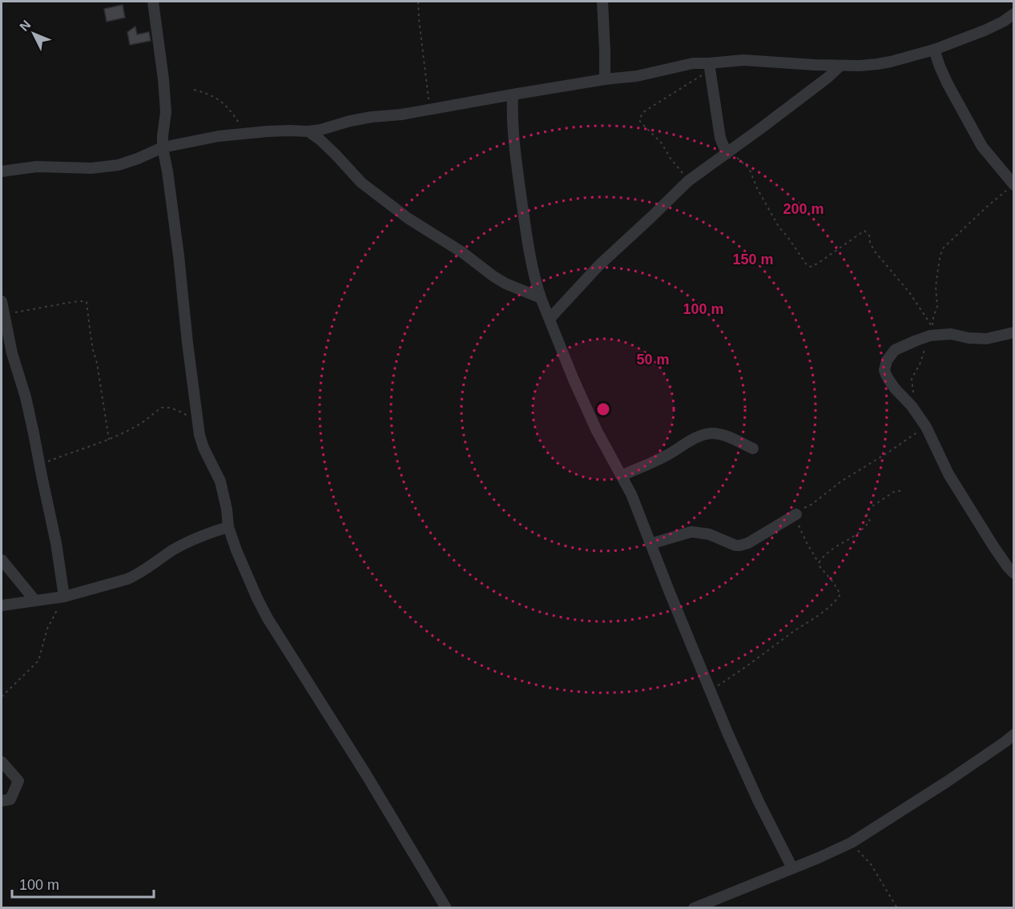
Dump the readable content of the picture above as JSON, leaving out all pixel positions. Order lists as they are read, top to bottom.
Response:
{
  "scale_bar": "100 m",
  "north": "top left",
  "rings": [
    "200 m",
    "150 m",
    "100 m",
    "50 m"
  ]
}
